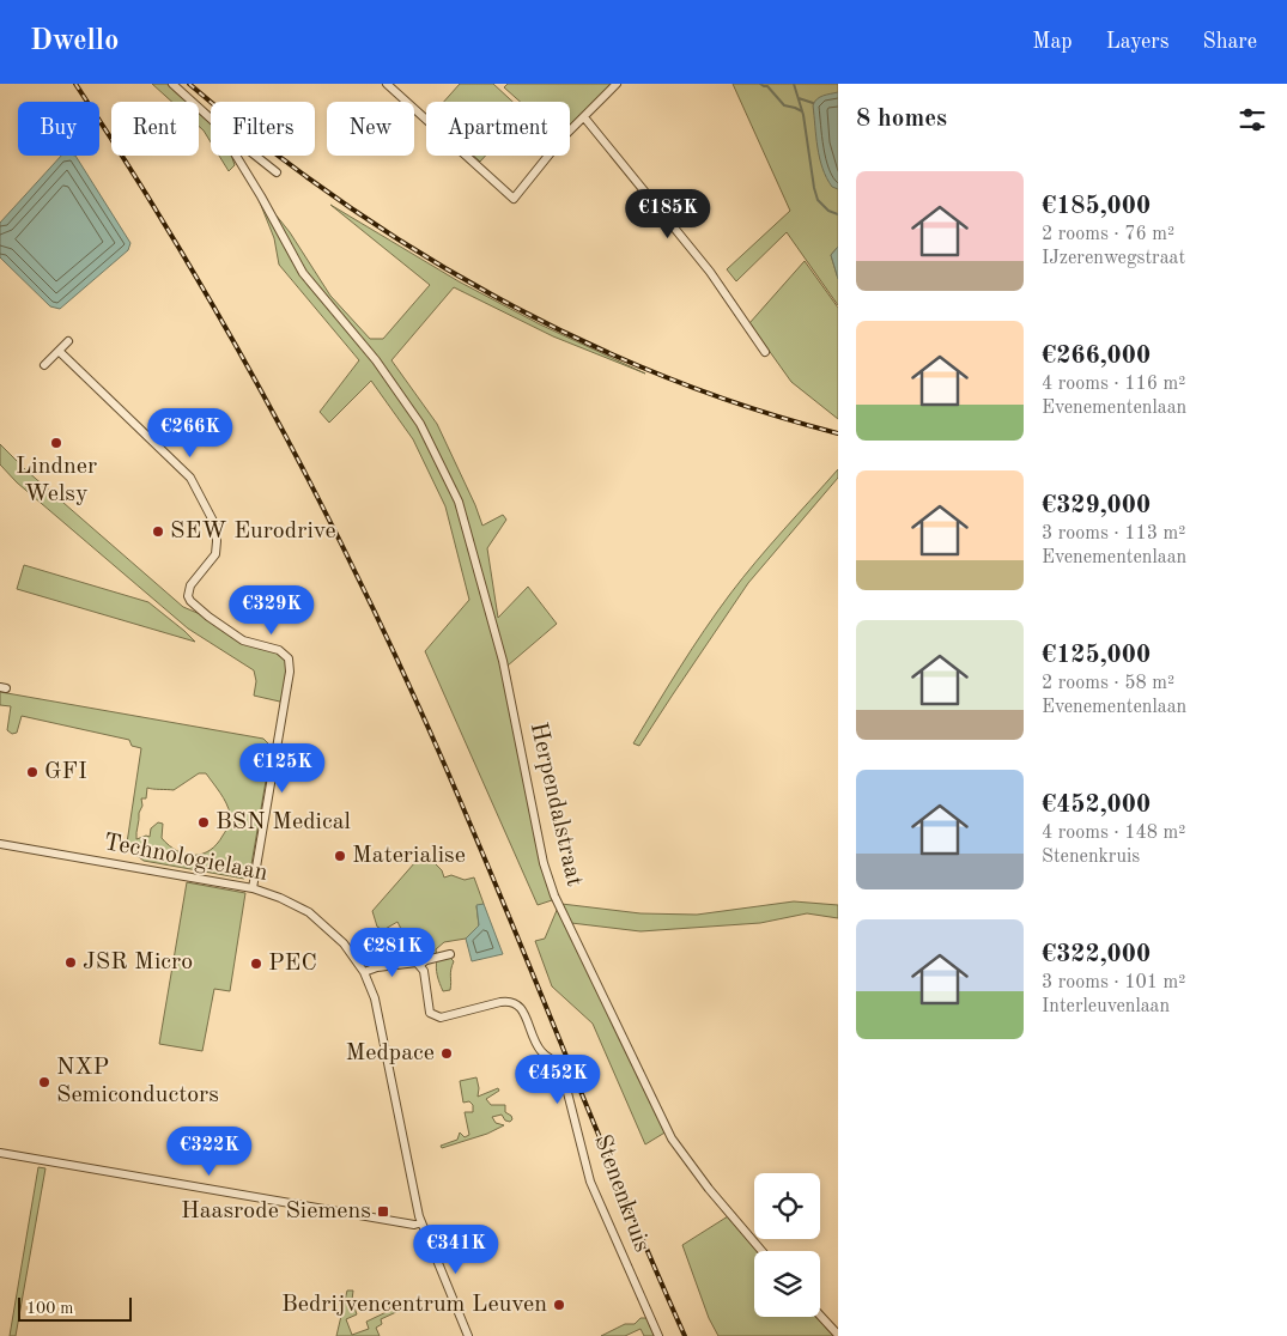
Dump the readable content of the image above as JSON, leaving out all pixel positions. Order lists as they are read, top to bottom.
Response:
{
  "streets": {
    "street": ["Herpendalstraat", "Technologielaan", "Stenenkruis"]
  },
  "places": {
    "other": [
      "Lindner Welsy",
      "SEW Eurodrive",
      "GFI",
      "BSN Medical",
      "Materialise",
      "JSR Micro",
      "PEC",
      "Medpace",
      "NXP Semiconductors",
      "Bedrijvencentrum Leuven"
    ],
    "transit": ["Haasrode Siemens"]
  },
  "scale_bar": "100 m",
  "page": {
    "header": "Dwello",
    "nav": ["Map", "Layers", "Share"],
    "heading": "8 homes",
    "chip": [
      "Buy",
      "Rent",
      "Filters",
      "New",
      "Apartment"
    ],
    "list": [
      {
        "name": "€185,000",
        "note": "2 rooms · 76 m² · IJzerenwegstraat"
      },
      {
        "name": "€266,000",
        "note": "4 rooms · 116 m² · Evenementenlaan"
      },
      {
        "name": "€329,000",
        "note": "3 rooms · 113 m² · Evenementenlaan"
      },
      {
        "name": "€125,000",
        "note": "2 rooms · 58 m² · Evenementenlaan"
      },
      {
        "name": "€452,000",
        "note": "4 rooms · 148 m² · Stenenkruis"
      },
      {
        "name": "€322,000",
        "note": "3 rooms · 101 m² · Interleuvenlaan"
      }
    ],
    "price": [
      "€185K",
      "€266K",
      "€329K",
      "€125K",
      "€281K",
      "€452K",
      "€322K",
      "€341K"
    ],
    "scale": "100 m"
  }
}
